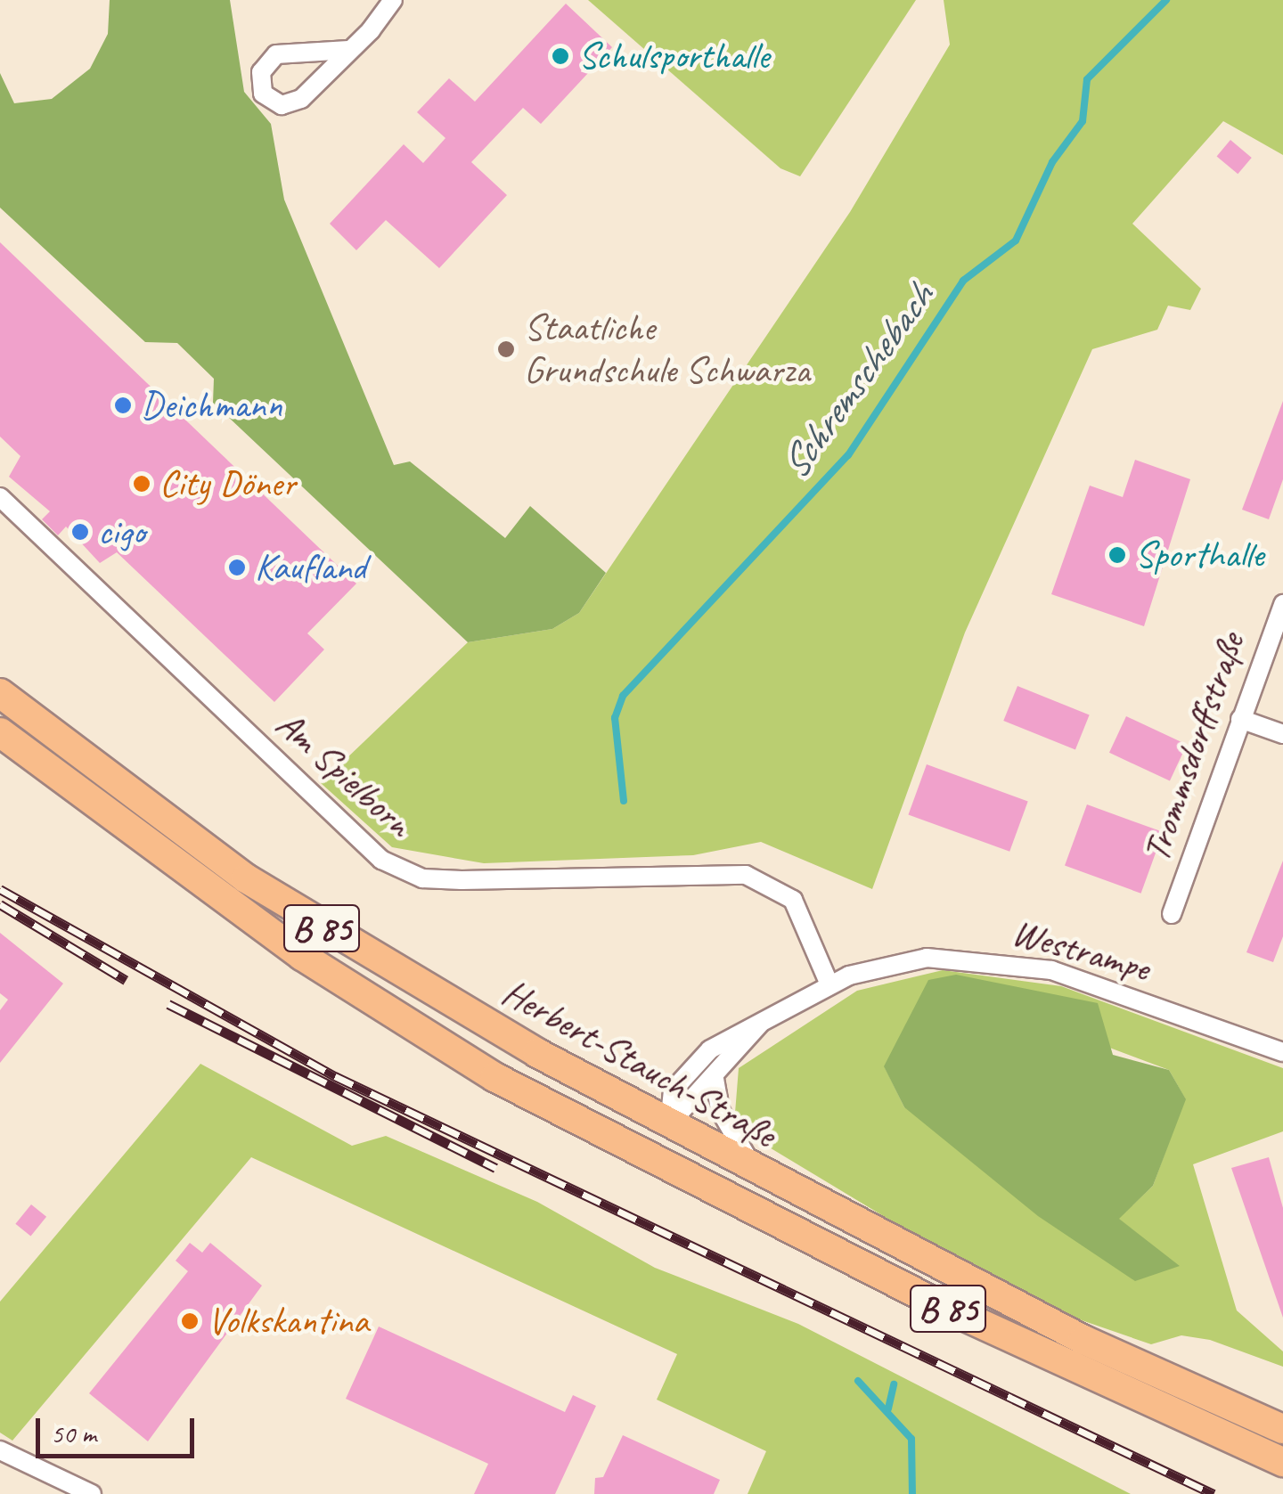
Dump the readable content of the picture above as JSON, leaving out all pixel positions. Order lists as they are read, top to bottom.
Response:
{
  "streets": {
    "main road": ["B 85", "Herbert-Stauch-Straße"],
    "street": ["Trommsdorffstraße", "Am Spielborn", "Westrampe"]
  },
  "crossings": [
    ["Am Spielborn", "Westrampe"],
    ["Westrampe", "Herbert-Stauch-Straße"]
  ],
  "water": ["Schremschebach"],
  "places": [
    "Schulsporthalle",
    "Staatliche Grundschule Schwarza",
    "Deichmann",
    "City Döner",
    "cigo",
    "Sporthalle",
    "Kaufland",
    "Volkskantina"
  ],
  "scale_bar": "50 m"
}
